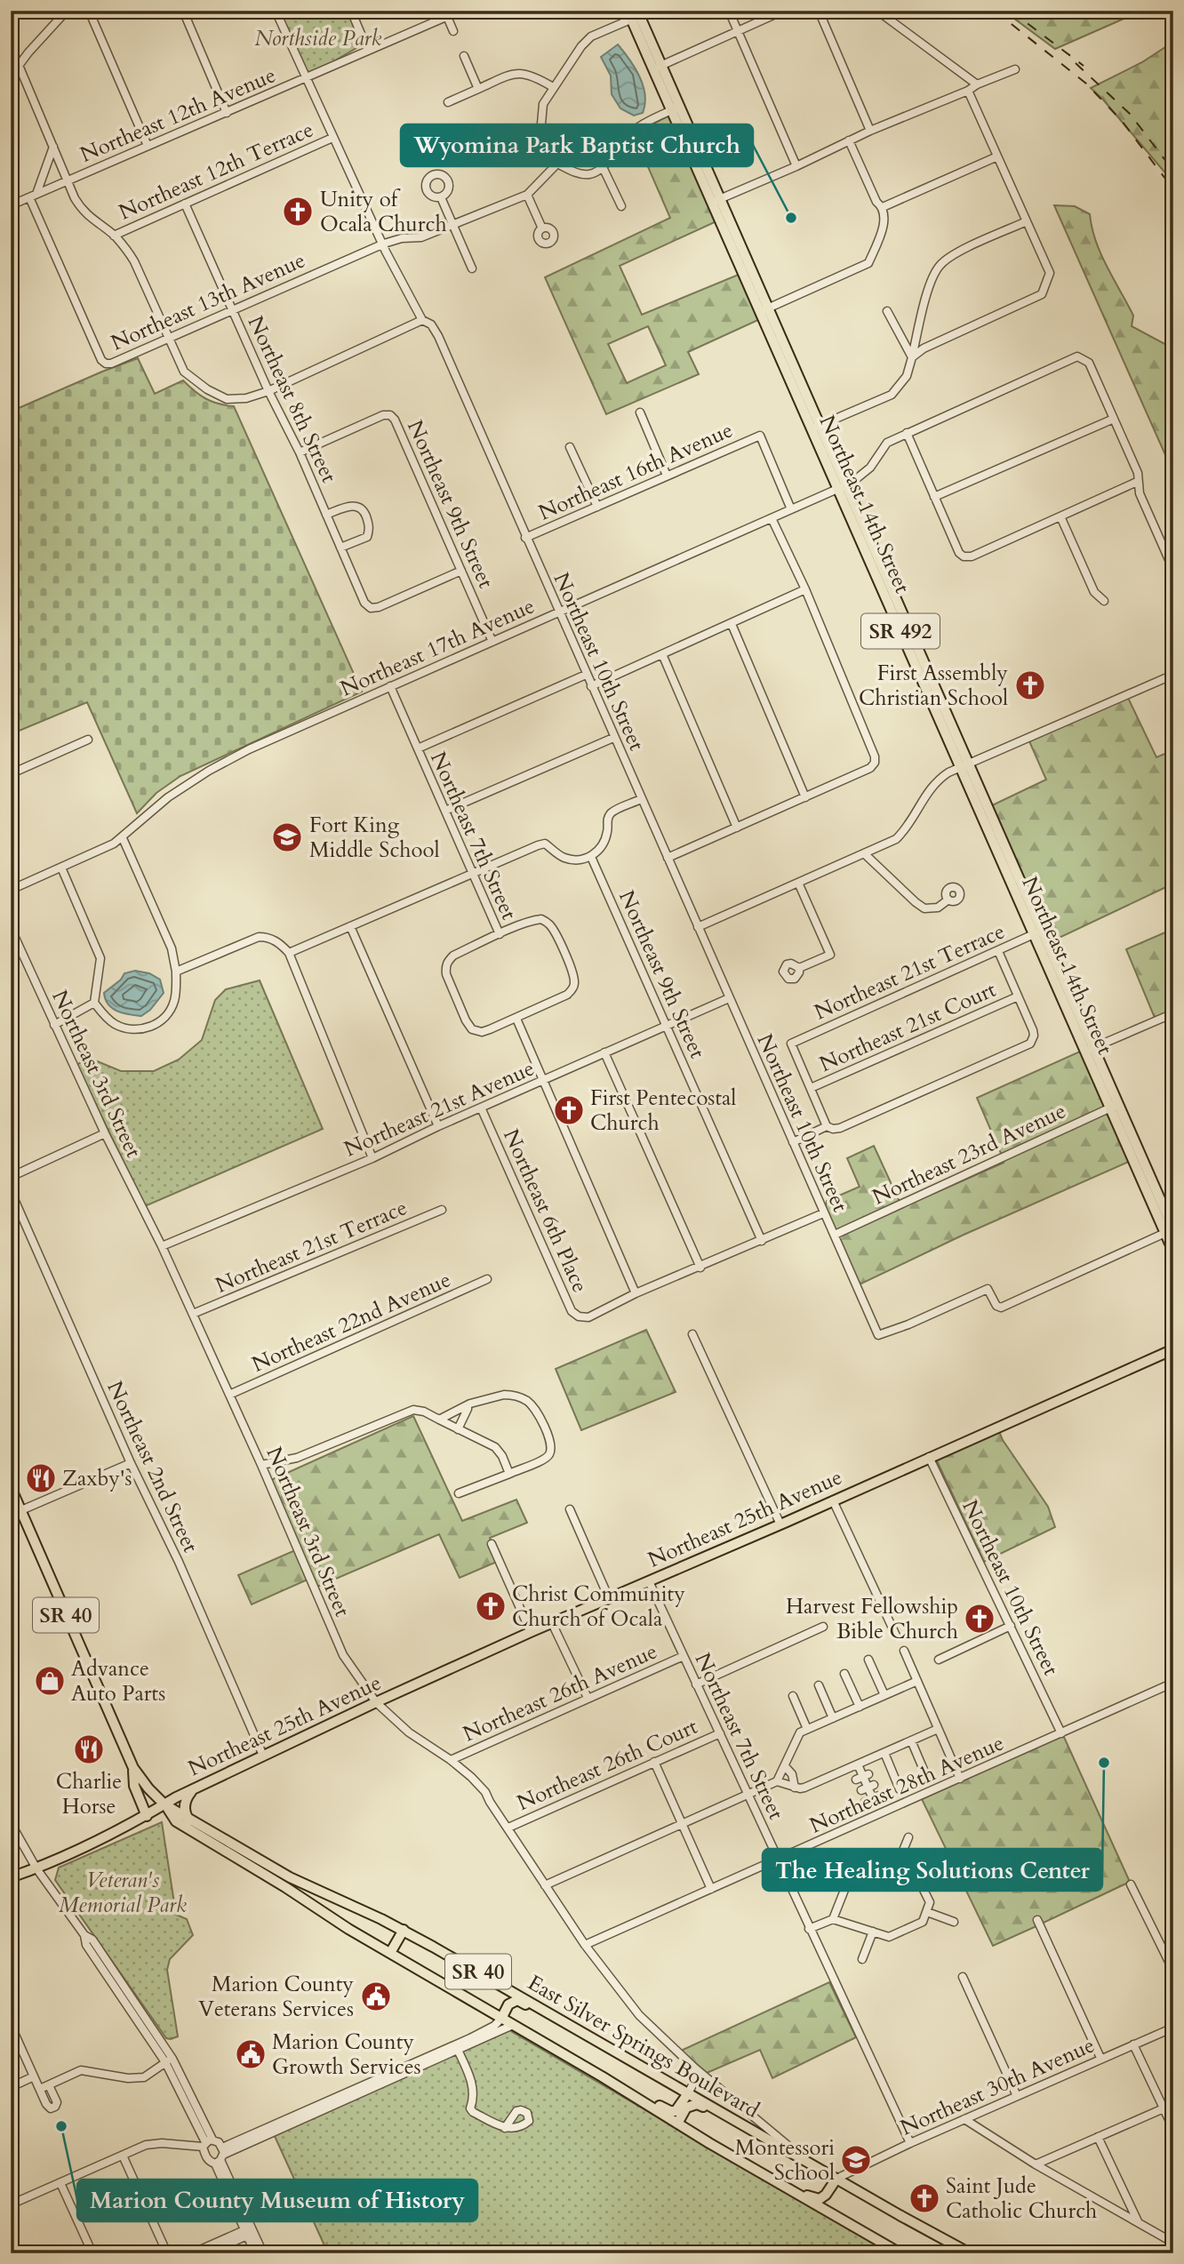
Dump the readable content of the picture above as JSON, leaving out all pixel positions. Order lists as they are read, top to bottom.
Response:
{
  "streets": {
    "main road": [
      "Northeast 14th Street",
      "SR 492",
      "Northeast 25th Avenue",
      "SR 40",
      "East Silver Springs Boulevard"
    ],
    "street": [
      "Northeast 12th Avenue",
      "Northeast 12th Terrace",
      "Northeast 13th Avenue",
      "Northeast 8th Street",
      "Northeast 16th Avenue",
      "Northeast 9th Street",
      "Northeast 17th Avenue",
      "Northeast 10th Street",
      "Northeast 7th Street",
      "Northeast 21st Terrace",
      "Northeast 21st Court",
      "Northeast 3rd Street",
      "Northeast 21st Avenue",
      "Northeast 23rd Avenue",
      "Northeast 6th Place",
      "Northeast 22nd Avenue",
      "Northeast 2nd Street",
      "Northeast 26th Avenue",
      "Northeast 26th Court",
      "Northeast 28th Avenue",
      "Northeast 30th Avenue"
    ]
  },
  "crossings": [
    ["Northeast 12th Avenue", "Northeast 13th Avenue"],
    ["Northeast 12th Avenue", "Northeast 10th Street"],
    ["Northeast 12th Terrace", "Northeast 8th Street"],
    ["Northeast 12th Terrace", "Northeast 10th Street"],
    ["Northeast 13th Avenue", "Northeast 8th Street"],
    ["Northeast 13th Avenue", "Northeast 10th Street"],
    ["Northeast 8th Street", "Northeast 9th Street"],
    ["Northeast 16th Avenue", "Northeast 17th Avenue"],
    ["Northeast 16th Avenue", "Northeast 10th Street"],
    ["Northeast 9th Street", "Northeast 17th Avenue"],
    ["Northeast 9th Street", "Northeast 21st Avenue"],
    ["Northeast 14th Street", "Northeast 17th Avenue"],
    ["Northeast 14th Street", "Northeast 10th Street"],
    ["Northeast 14th Street", "Northeast 21st Terrace"],
    ["Northeast 14th Street", "Northeast 23rd Avenue"],
    ["Northeast 17th Avenue", "Northeast 10th Street"],
    ["Northeast 17th Avenue", "Northeast 7th Street"],
    ["Northeast 10th Street", "Northeast 21st Avenue"],
    ["Northeast 10th Street", "Northeast 23rd Avenue"],
    ["Northeast 10th Street", "Northeast 25th Avenue"],
    ["Northeast 10th Street", "Northeast 28th Avenue"],
    ["Northeast 7th Street", "Northeast 25th Avenue"],
    ["Northeast 7th Street", "Northeast 26th Avenue"],
    ["Northeast 7th Street", "Northeast 26th Court"],
    ["Northeast 7th Street", "Northeast 28th Avenue"],
    ["Northeast 7th Street", "Northeast 30th Avenue"],
    ["Northeast 21st Terrace", "Northeast 21st Court"],
    ["Northeast 21st Terrace", "Northeast 3rd Street"],
    ["Northeast 3rd Street", "Northeast 21st Avenue"],
    ["Northeast 3rd Street", "Northeast 22nd Avenue"],
    ["Northeast 3rd Street", "Northeast 25th Avenue"],
    ["Northeast 3rd Street", "Northeast 26th Avenue"],
    ["Northeast 3rd Street", "Northeast 26th Court"],
    ["Northeast 3rd Street", "Northeast 28th Avenue"],
    ["Northeast 3rd Street", "East Silver Springs Boulevard"],
    ["Northeast 21st Avenue", "Northeast 6th Place"],
    ["Northeast 2nd Street", "Northeast 25th Avenue"],
    ["Northeast 25th Avenue", "East Silver Springs Boulevard"],
    ["East Silver Springs Boulevard", "Northeast 30th Avenue"]
  ],
  "parks": ["Northside Park", "Veteran's Memorial Park"],
  "places": {
    "church": [
      "Unity of Ocala Church",
      "First Assembly Christian School",
      "First Pentecostal Church",
      "Christ Community Church of Ocala",
      "Harvest Fellowship Bible Church",
      "Saint Jude Catholic Church"
    ],
    "other": ["Wyomina Park Baptist Church", "The Healing Solutions Center", "Marion County Museum of History"],
    "school or university": ["Fort King Middle School", "Montessori School"],
    "restaurant": ["Zaxby's", "Charlie Horse"],
    "shop": ["Advance Auto Parts"],
    "public building": ["Marion County Veterans Services", "Marion County Growth Services"]
  }
}
